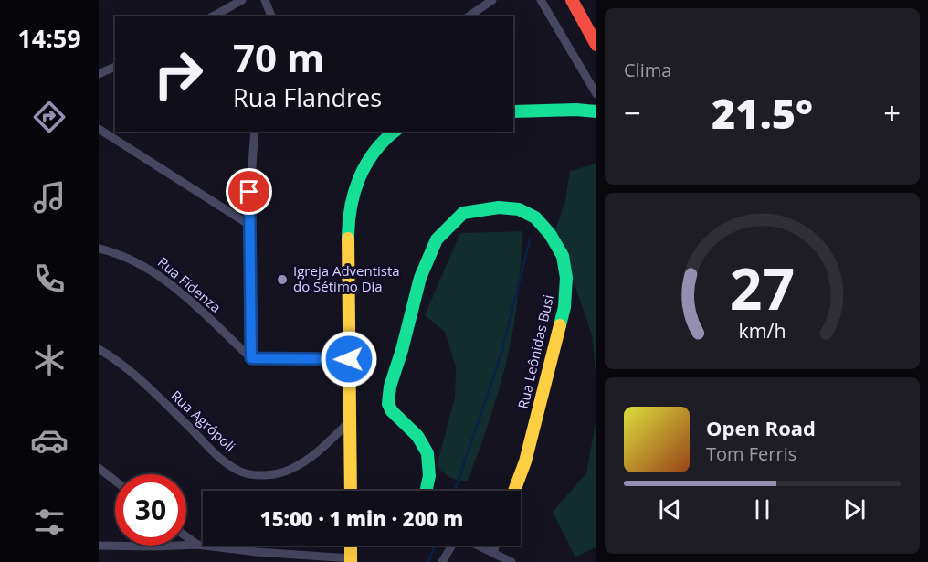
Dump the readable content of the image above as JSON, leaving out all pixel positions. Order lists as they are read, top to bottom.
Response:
{
  "streets": {
    "street": ["Rua Fidenza", "Rua Leônidas Busi", "Rua Agrópoli"]
  },
  "places": ["Igreja Adventista do Sétimo Dia"],
  "page": {
    "tabs": "14:59",
    "tile": "Clima",
    "turn": ["70 m", "Rua Flandres"],
    "heat": ["−", "21.5°", "+"],
    "song": ["Open Road", "Tom Ferris"],
    "limit": "30",
    "trip": "15:00 · 1 min · 200 m",
    "gauge": ["27", "km/h"]
  }
}
